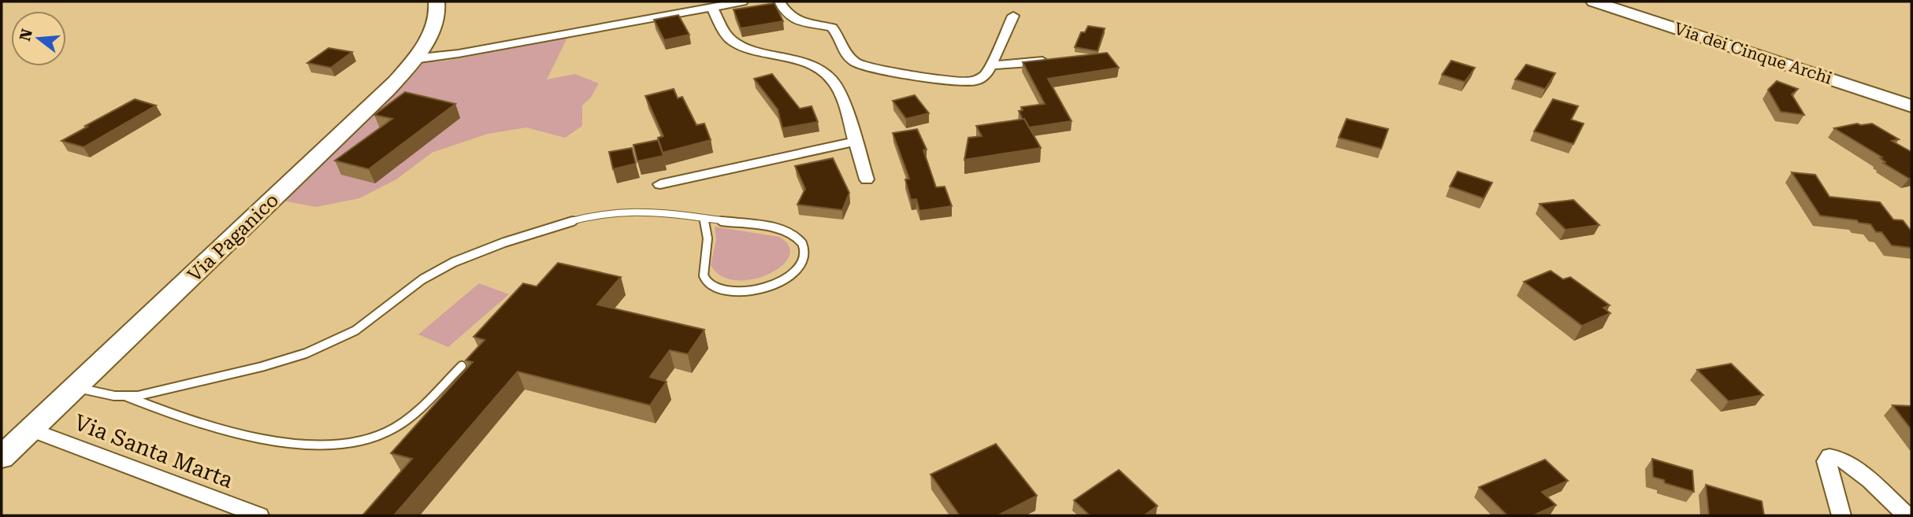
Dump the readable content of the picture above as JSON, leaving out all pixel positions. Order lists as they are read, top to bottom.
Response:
{
  "streets": {
    "street": ["Via dei Cinque Archi", "Via Paganico", "Via Santa Marta"]
  },
  "crossings": [
    ["Via Paganico", "Via Santa Marta"]
  ],
  "north": "left"
}
